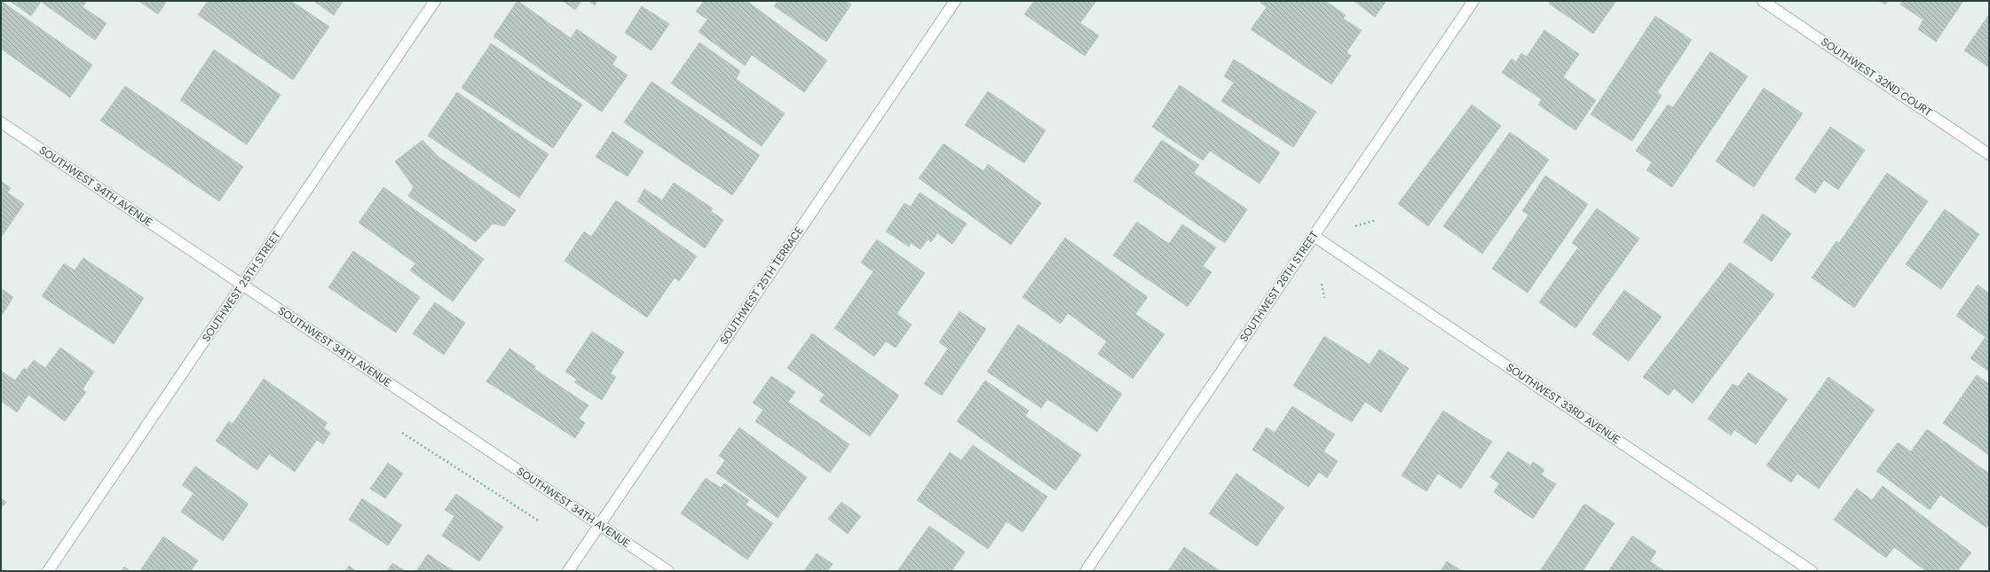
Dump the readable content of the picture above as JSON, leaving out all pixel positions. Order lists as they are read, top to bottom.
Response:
{
  "streets": {
    "street": [
      "SOUTHWEST 32ND COURT",
      "SOUTHWEST 34TH AVENUE",
      "SOUTHWEST 25TH TERRACE",
      "SOUTHWEST 25TH STREET",
      "SOUTHWEST 26TH STREET",
      "SOUTHWEST 33RD AVENUE"
    ]
  },
  "crossings": [
    ["SOUTHWEST 34TH AVENUE", "SOUTHWEST 25TH TERRACE"],
    ["SOUTHWEST 34TH AVENUE", "SOUTHWEST 25TH STREET"],
    ["SOUTHWEST 26TH STREET", "SOUTHWEST 33RD AVENUE"]
  ]
}
